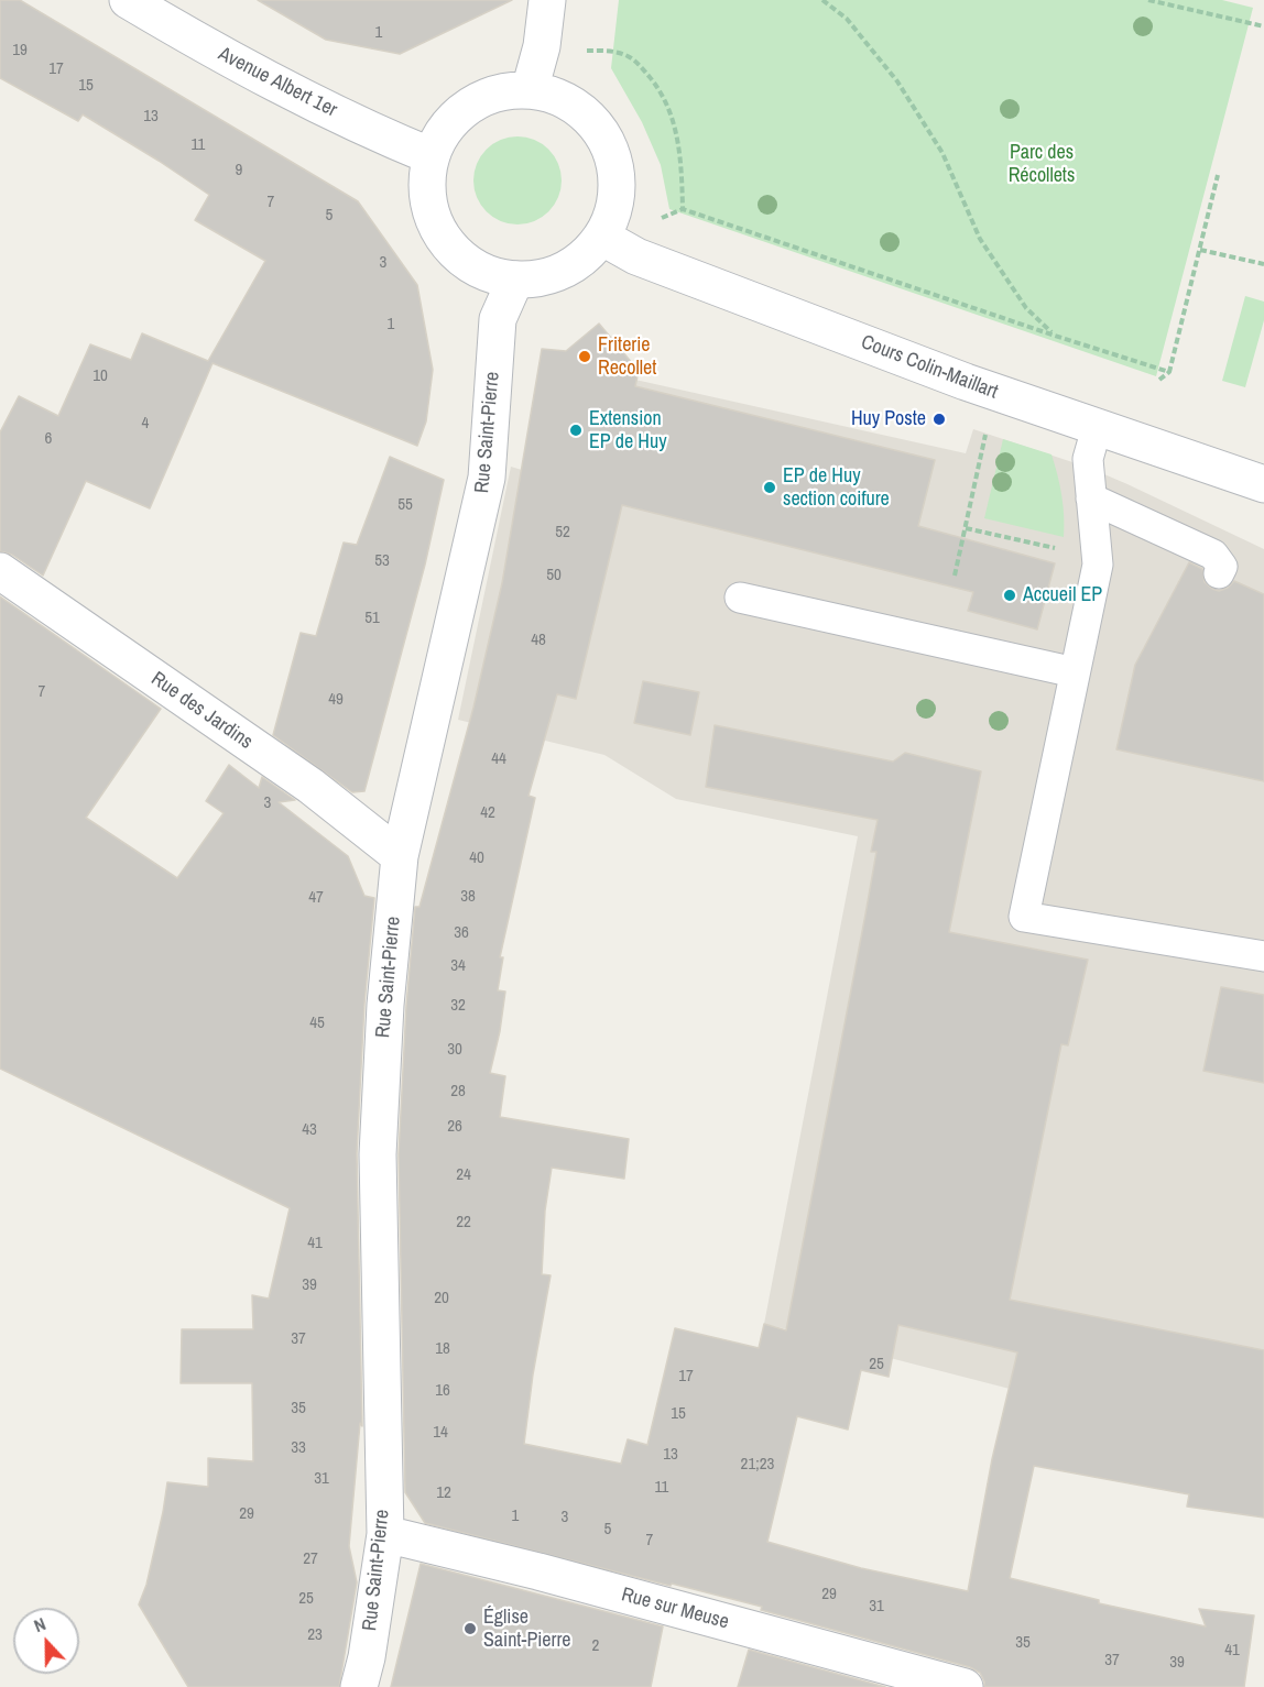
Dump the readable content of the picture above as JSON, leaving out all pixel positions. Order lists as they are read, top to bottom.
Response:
{
  "streets": {
    "street": [
      "Avenue Albert 1er",
      "Cours Colin-Maillart",
      "Rue Saint-Pierre",
      "Rue des Jardins",
      "Rue sur Meuse"
    ]
  },
  "crossings": [
    ["Avenue Albert 1er", "Cours Colin-Maillart"],
    ["Avenue Albert 1er", "Rue Saint-Pierre"],
    ["Cours Colin-Maillart", "Rue Saint-Pierre"],
    ["Rue Saint-Pierre", "Rue des Jardins"],
    ["Rue Saint-Pierre", "Rue sur Meuse"]
  ],
  "parks": ["Parc des Récollets"],
  "places": [
    "Friterie Recollet",
    "Huy Poste",
    "Extension EP de Huy",
    "EP de Huy section coifure",
    "Accueil EP",
    "Église Saint-Pierre"
  ],
  "house_numbers": [
    "1",
    "19",
    "17",
    "15",
    "13",
    "11",
    "9",
    "7",
    "5",
    "3",
    "1",
    "10",
    "4",
    "6",
    "55",
    "52",
    "53",
    "50",
    "51",
    "48",
    "7",
    "49",
    "44",
    "3",
    "42",
    "40",
    "38",
    "47",
    "36",
    "34",
    "32",
    "45",
    "30",
    "28",
    "26",
    "43",
    "24",
    "22",
    "41",
    "39",
    "20",
    "37",
    "18",
    "25",
    "17",
    "16",
    "35",
    "15",
    "14",
    "33",
    "13",
    "21;23",
    "31",
    "11",
    "12",
    "29",
    "1",
    "3",
    "5",
    "7",
    "27",
    "29",
    "25",
    "31",
    "23",
    "35",
    "2",
    "41",
    "37",
    "39"
  ],
  "north": "top"
}
